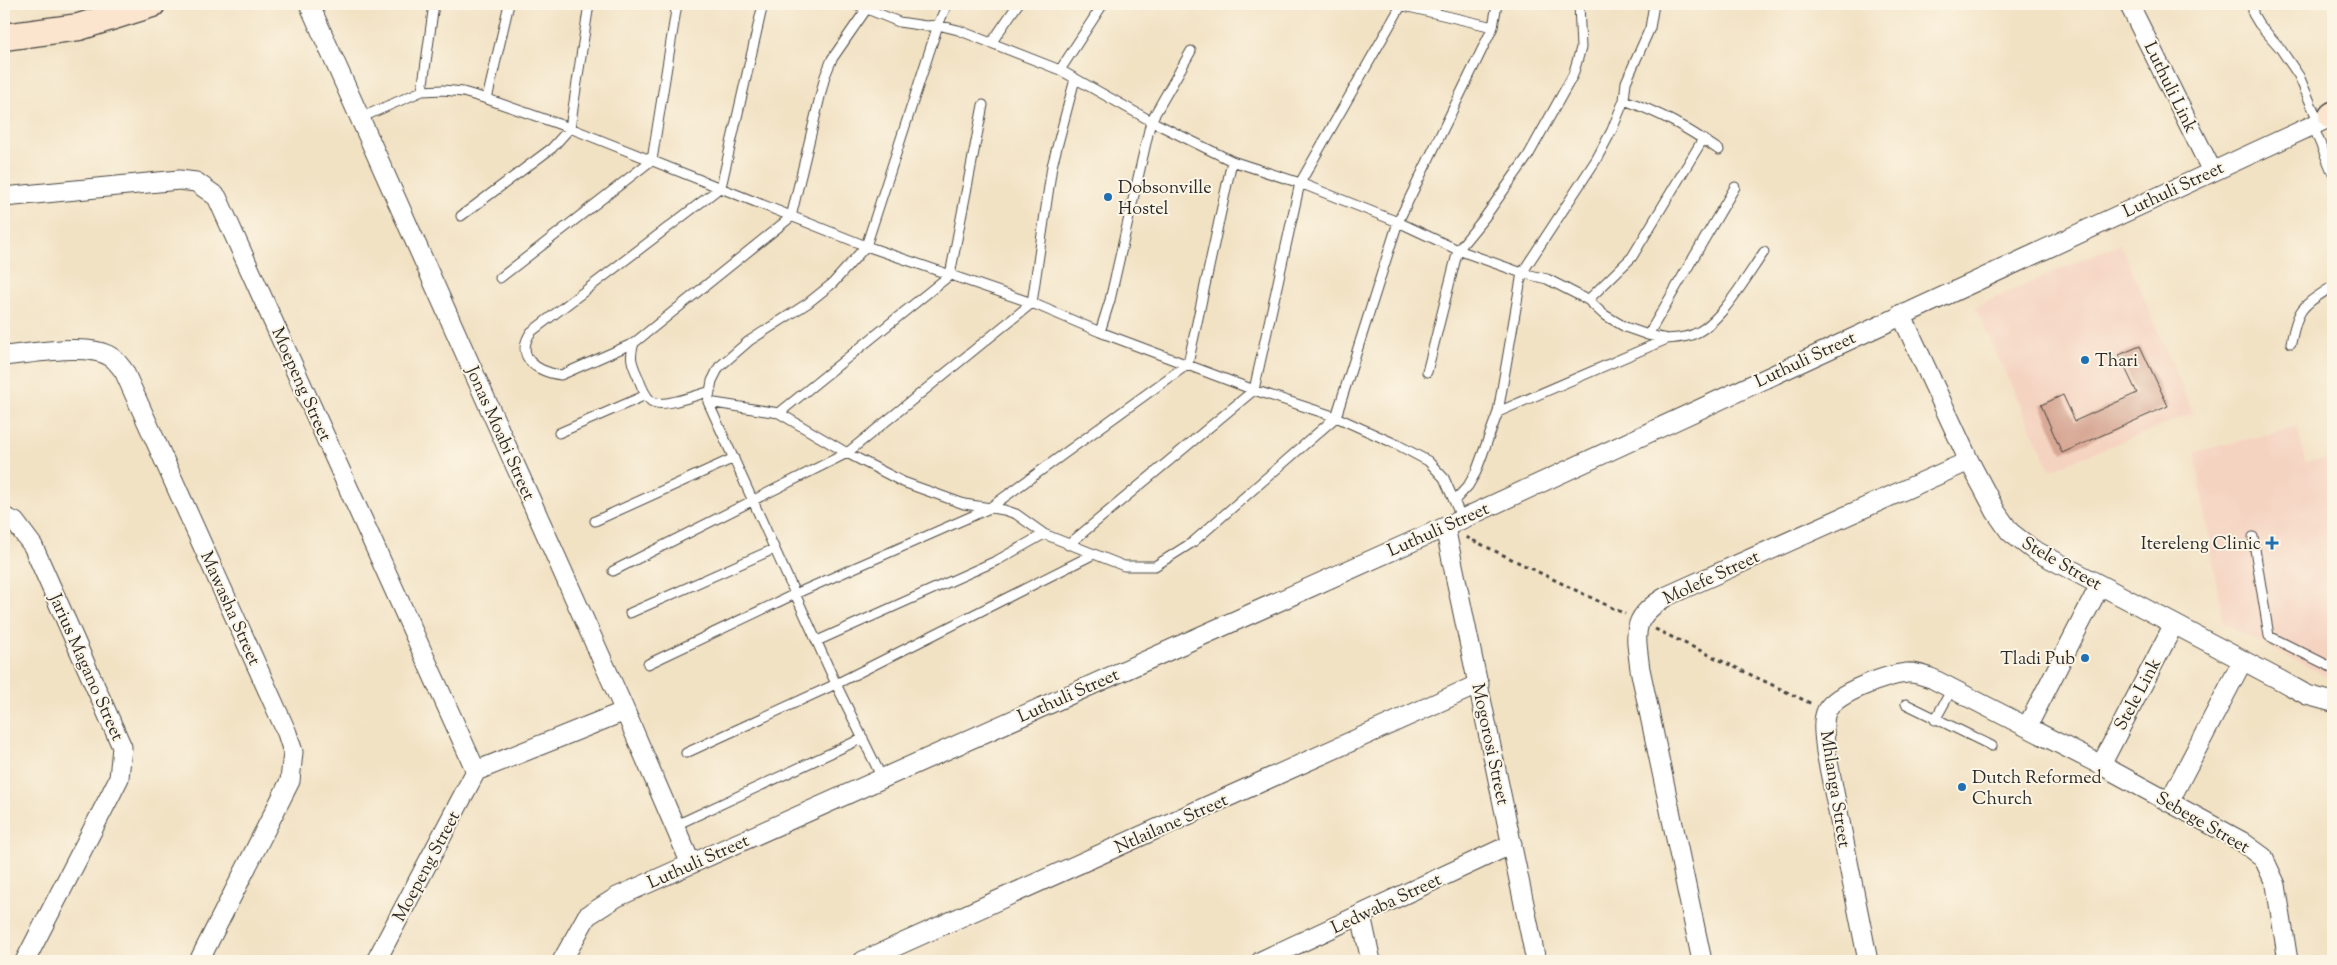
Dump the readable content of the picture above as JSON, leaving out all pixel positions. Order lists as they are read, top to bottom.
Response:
{
  "streets": {
    "street": [
      "Luthuli Link",
      "Luthuli Street",
      "Moepeng Street",
      "Jonas Moabi Street",
      "Stele Street",
      "Molefe Street",
      "Mawasha Street",
      "Jarius Magano Street",
      "Stele Link",
      "Mogorosi Street",
      "Mhlanga Street",
      "Sebege Street",
      "Ntlailane Street",
      "Ledwaba Street"
    ]
  },
  "crossings": [
    ["Luthuli Link", "Luthuli Street"],
    ["Luthuli Street", "Jonas Moabi Street"],
    ["Luthuli Street", "Stele Street"],
    ["Luthuli Street", "Mogorosi Street"],
    ["Stele Street", "Molefe Street"],
    ["Stele Street", "Stele Link"],
    ["Stele Link", "Mhlanga Street"],
    ["Stele Link", "Sebege Street"],
    ["Mogorosi Street", "Ntlailane Street"],
    ["Mogorosi Street", "Ledwaba Street"],
    ["Mhlanga Street", "Sebege Street"]
  ],
  "places": {
    "other": [
      "Dobsonville Hostel",
      "Thari",
      "Tladi Pub",
      "Dutch Reformed Church"
    ],
    "health": ["Itereleng Clinic"]
  }
}
